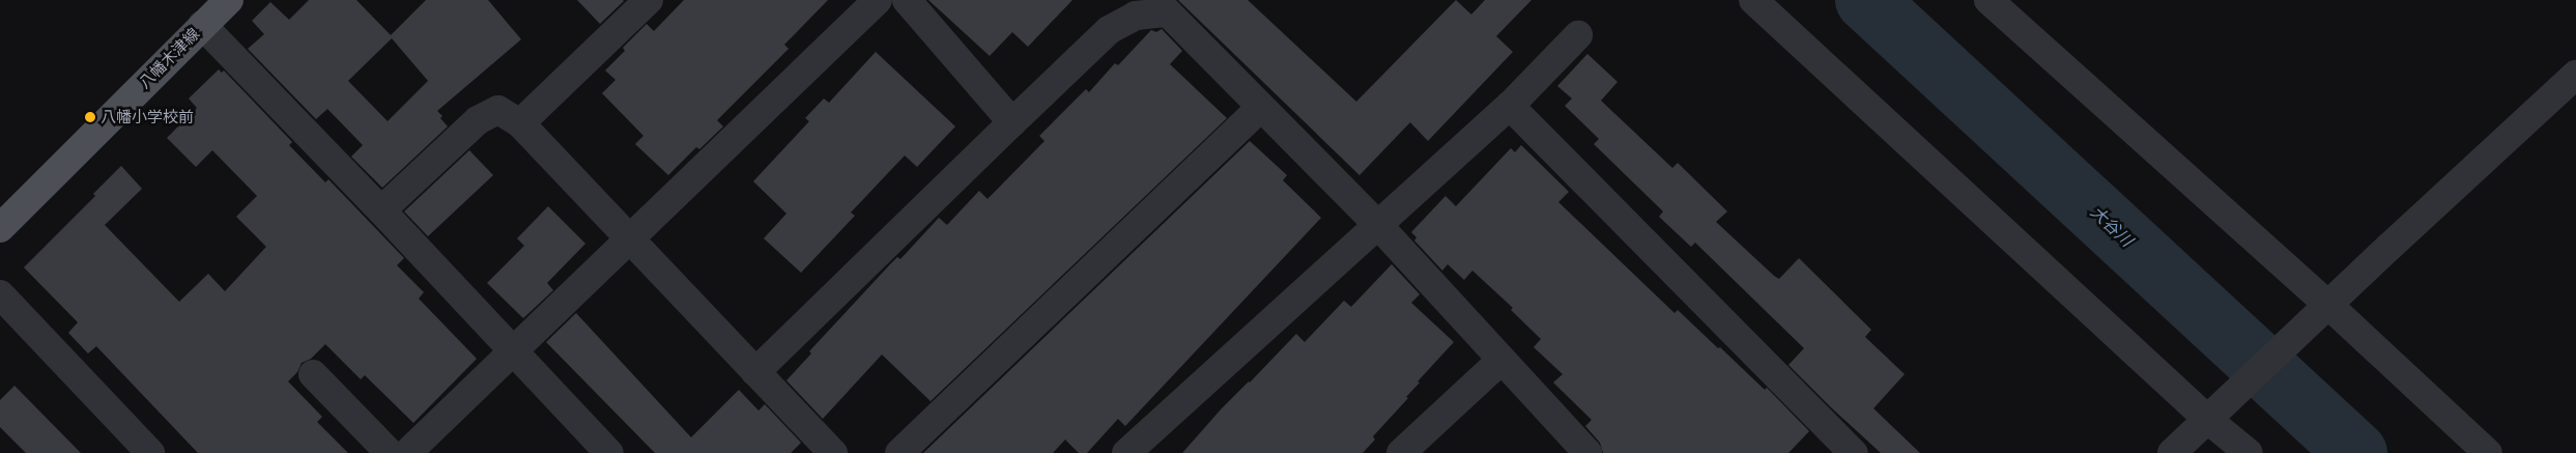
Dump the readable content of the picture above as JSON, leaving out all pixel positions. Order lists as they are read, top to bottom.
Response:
{
  "streets": {
    "main road": ["八幡木津線"]
  },
  "water": ["大谷川"],
  "places": ["八幡小学校前"]
}
